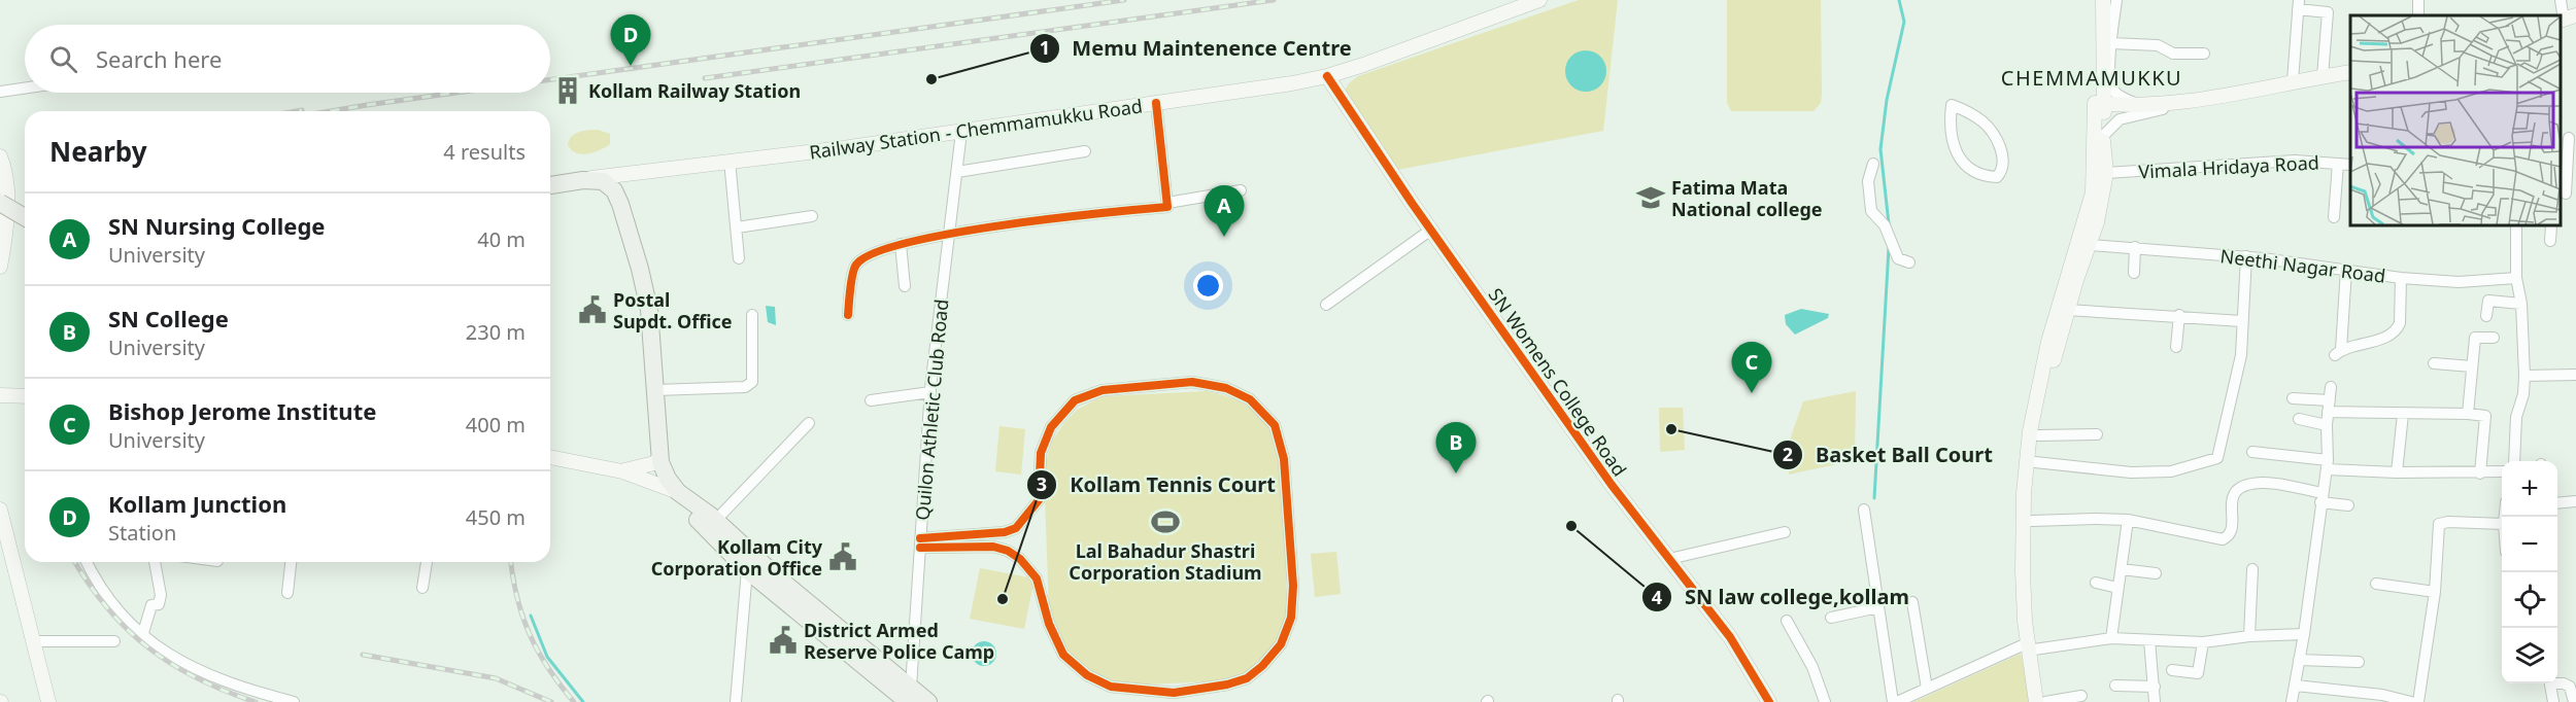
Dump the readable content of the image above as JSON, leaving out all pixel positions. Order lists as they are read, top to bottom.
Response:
{
  "streets": {
    "main road": ["Railway Station - Chemmamukku Road", "SN Womens College Road"],
    "street": ["Vimala Hridaya Road", "Neethi Nagar Road", "Quilon Athletic Club Road"]
  },
  "crossings": [
    ["Railway Station - Chemmamukku Road", "SN Womens College Road"],
    ["Railway Station - Chemmamukku Road", "Quilon Athletic Club Road"]
  ],
  "districts": ["CHEMMAMUKKU"],
  "places": {
    "other": [
      "Memu Maintenence Centre",
      "Basket Ball Court",
      "SN law college,kollam",
      "Kollam Tennis Court"
    ],
    "building": ["Kollam Railway Station"],
    "school or university": ["Fatima Mata National college"],
    "public building": ["Postal Supdt. Office", "Kollam City Corporation Office", "District Armed Reserve Police Camp"],
    "sports": ["Lal Bahadur Shastri Corporation Stadium"]
  },
  "page": {
    "pins": [
      "D",
      "A",
      "C",
      "B"
    ],
    "search": "Search here",
    "heading": ["Nearby", "4 results"],
    "list": [
      {
        "mark": "A",
        "name": "SN Nursing College",
        "note": "University",
        "value": "40 m"
      },
      {
        "mark": "B",
        "name": "SN College",
        "note": "University",
        "value": "230 m"
      },
      {
        "mark": "C",
        "name": "Bishop Jerome Institute",
        "note": "University",
        "value": "400 m"
      },
      {
        "mark": "D",
        "name": "Kollam Junction",
        "note": "Station",
        "value": "450 m"
      }
    ],
    "map_buttons": ["+", "−"]
  }
}
